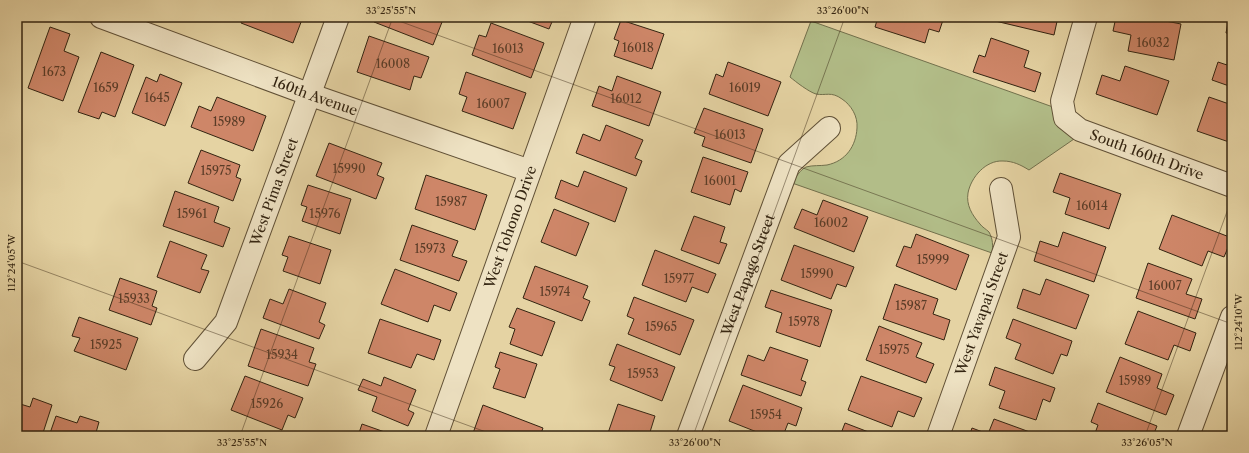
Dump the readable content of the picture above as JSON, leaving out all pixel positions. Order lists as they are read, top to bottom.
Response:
{
  "streets": {
    "street": [
      "160th Avenue",
      "South 160th Drive",
      "West Pima Street",
      "West Tohono Drive",
      "West Papago Street",
      "West Yavapai Street"
    ]
  },
  "crossings": [
    ["160th Avenue", "West Pima Street"],
    ["160th Avenue", "West Tohono Drive"]
  ],
  "house_numbers": [
    "16032",
    "16018",
    "16013",
    "16008",
    "1673",
    "1659",
    "16019",
    "1645",
    "16012",
    "16007",
    "15989",
    "16013",
    "15990",
    "15975",
    "16001",
    "15987",
    "16014",
    "15961",
    "15976",
    "16002",
    "15973",
    "15999",
    "15990",
    "15977",
    "16007",
    "15974",
    "15933",
    "15987",
    "15978",
    "15965",
    "15925",
    "15975",
    "15934",
    "15953",
    "15989",
    "15926",
    "15954"
  ],
  "coordinates": [
    "33°25'55\"N",
    "33°26'00\"N",
    "112°24'05\"W",
    "112°24'10\"W",
    "33°26'05\"N"
  ]
}
